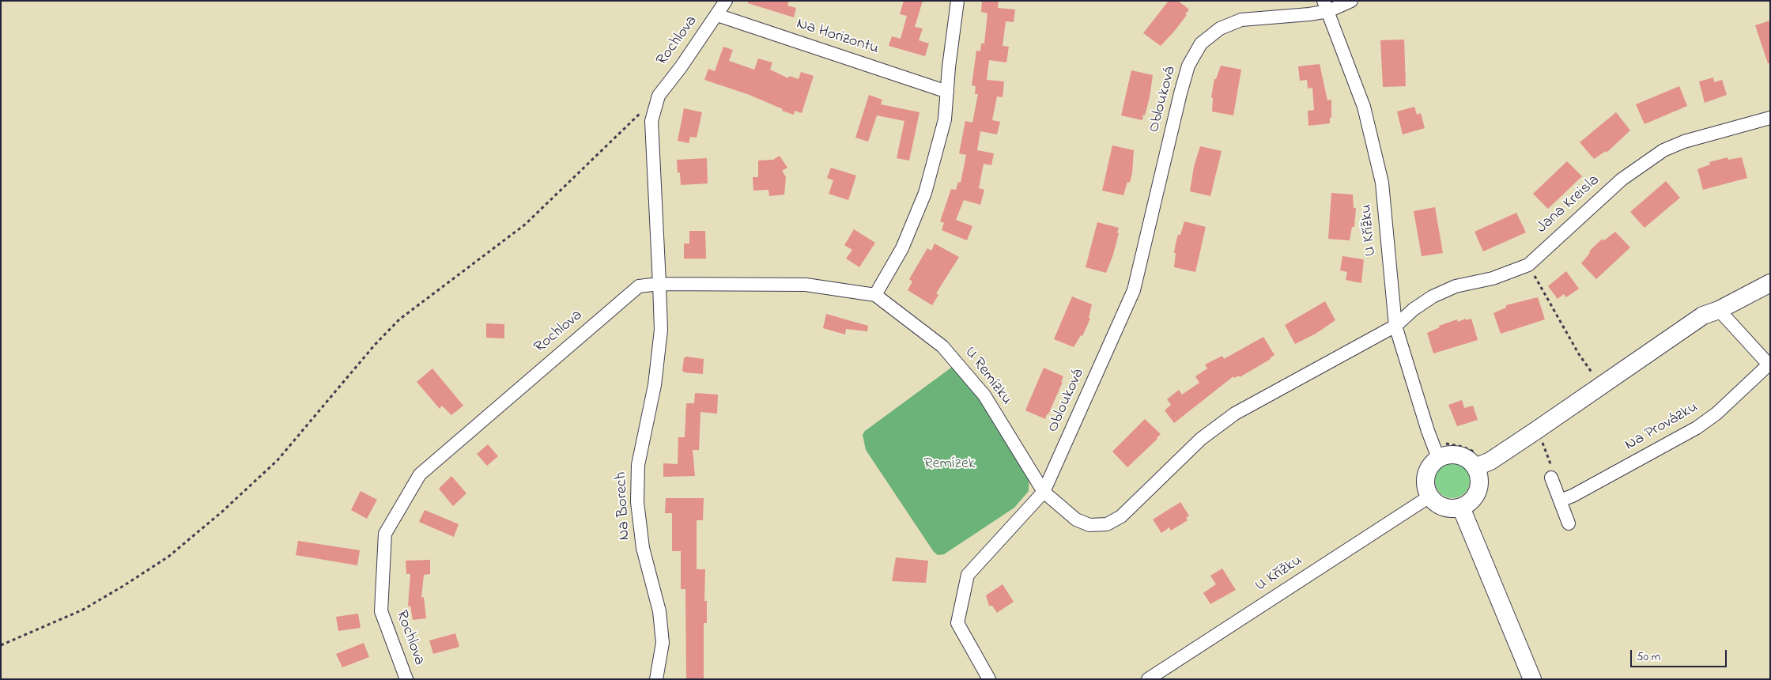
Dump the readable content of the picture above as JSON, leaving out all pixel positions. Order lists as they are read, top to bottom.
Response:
{
  "streets": {
    "street": [
      "Na Horizontu",
      "Rochlova",
      "Oblouková",
      "Jana Kreisla",
      "U Křížku",
      "U Remízku",
      "Na Provázku",
      "Na Borech"
    ]
  },
  "crossings": [
    ["Na Horizontu", "Rochlova"],
    ["Rochlova", "U Remízku"],
    ["Rochlova", "Na Borech"],
    ["Oblouková", "U Křížku"],
    ["Oblouková", "U Remízku"],
    ["Jana Kreisla", "U Křížku"],
    ["U Remízku", "Na Borech"]
  ],
  "parks": ["Remízek"],
  "scale_bar": "50 m"
}
